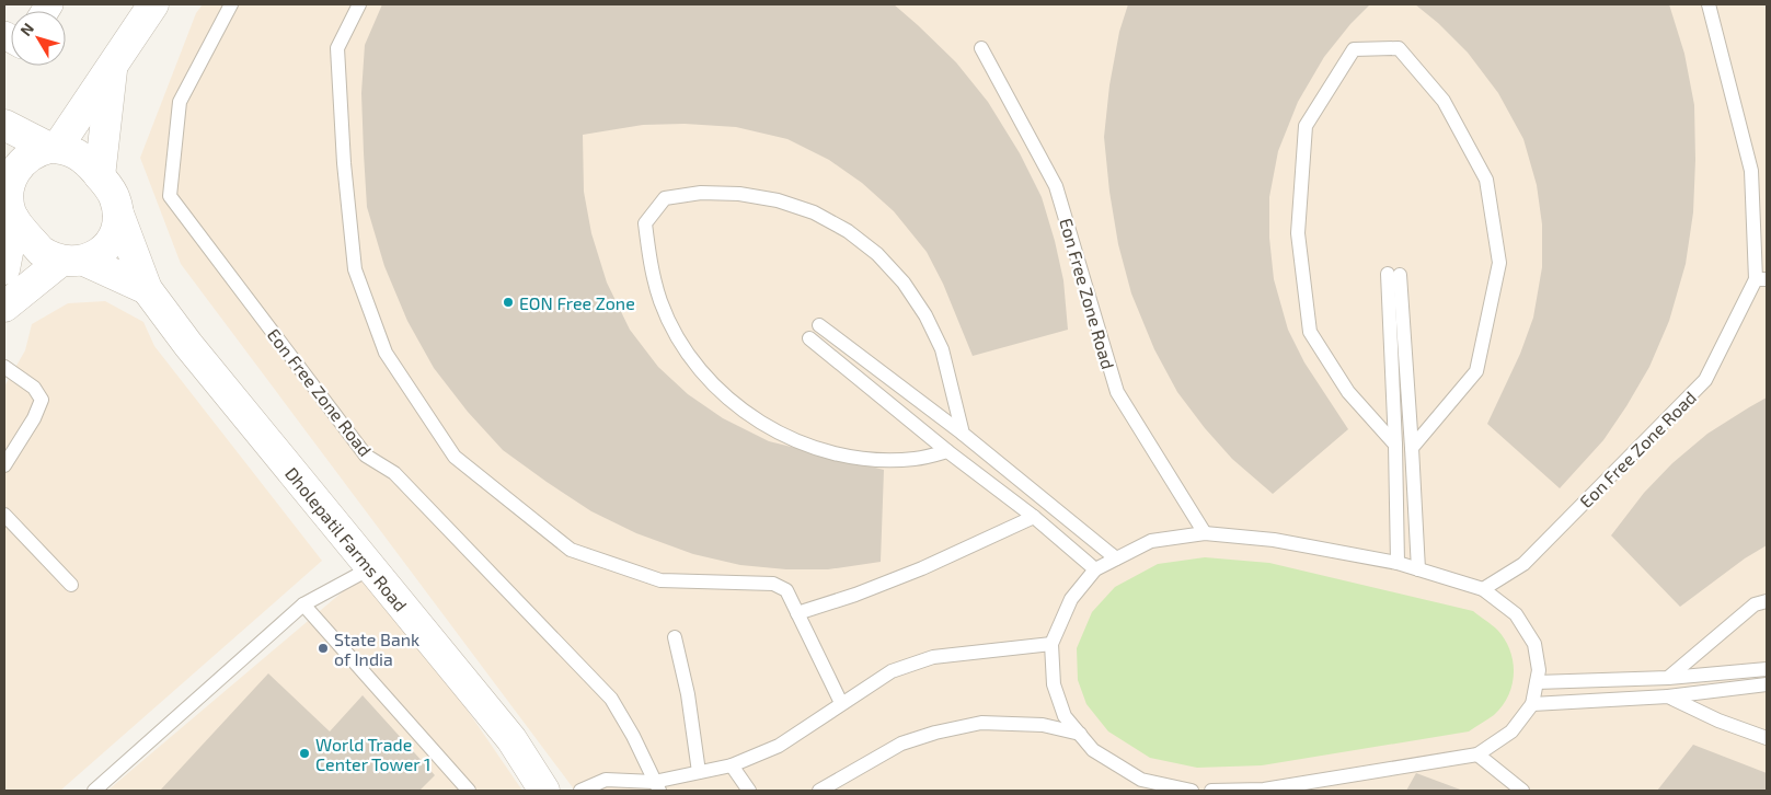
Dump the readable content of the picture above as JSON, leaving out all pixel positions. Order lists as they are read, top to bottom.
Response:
{
  "streets": {
    "street": ["Dholepatil Farms Road"],
    "lane": ["Eon Free Zone Road"]
  },
  "places": ["EON Free Zone", "State Bank of India", "World Trade Center Tower 1"],
  "north": "top left"
}
